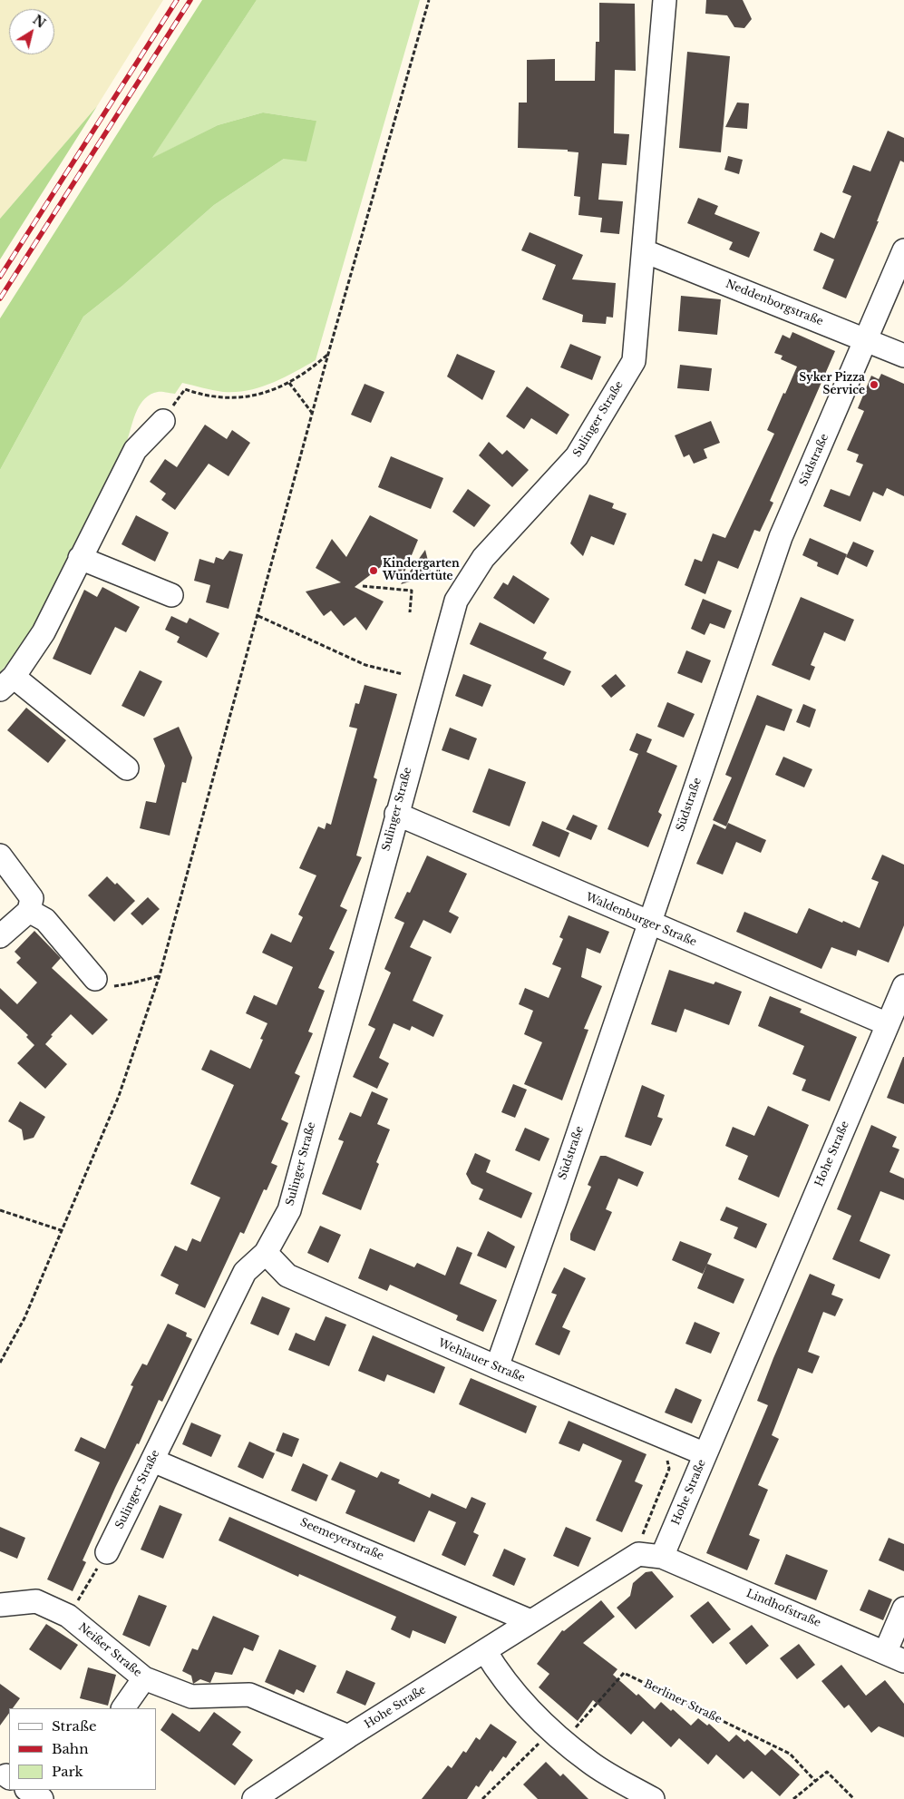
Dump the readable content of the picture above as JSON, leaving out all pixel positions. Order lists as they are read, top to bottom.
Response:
{
  "streets": {
    "street": [
      "Neddenborgstraße",
      "Sulinger Straße",
      "Südstraße",
      "Waldenburger Straße",
      "Hohe Straße",
      "Wehlauer Straße",
      "Seemeyerstraße",
      "Lindhofstraße",
      "Neißer Straße"
    ],
    "path": ["Berliner Straße"]
  },
  "crossings": [
    ["Neddenborgstraße", "Sulinger Straße"],
    ["Neddenborgstraße", "Südstraße"],
    ["Sulinger Straße", "Waldenburger Straße"],
    ["Sulinger Straße", "Wehlauer Straße"],
    ["Sulinger Straße", "Seemeyerstraße"],
    ["Südstraße", "Waldenburger Straße"],
    ["Südstraße", "Wehlauer Straße"],
    ["Waldenburger Straße", "Hohe Straße"],
    ["Hohe Straße", "Wehlauer Straße"],
    ["Hohe Straße", "Seemeyerstraße"],
    ["Hohe Straße", "Lindhofstraße"],
    ["Hohe Straße", "Neißer Straße"]
  ],
  "places": ["Syker Pizza Service", "Kindergarten Wundertüte"],
  "legend": ["Straße", "Bahn", "Park"],
  "north": "top right"
}
